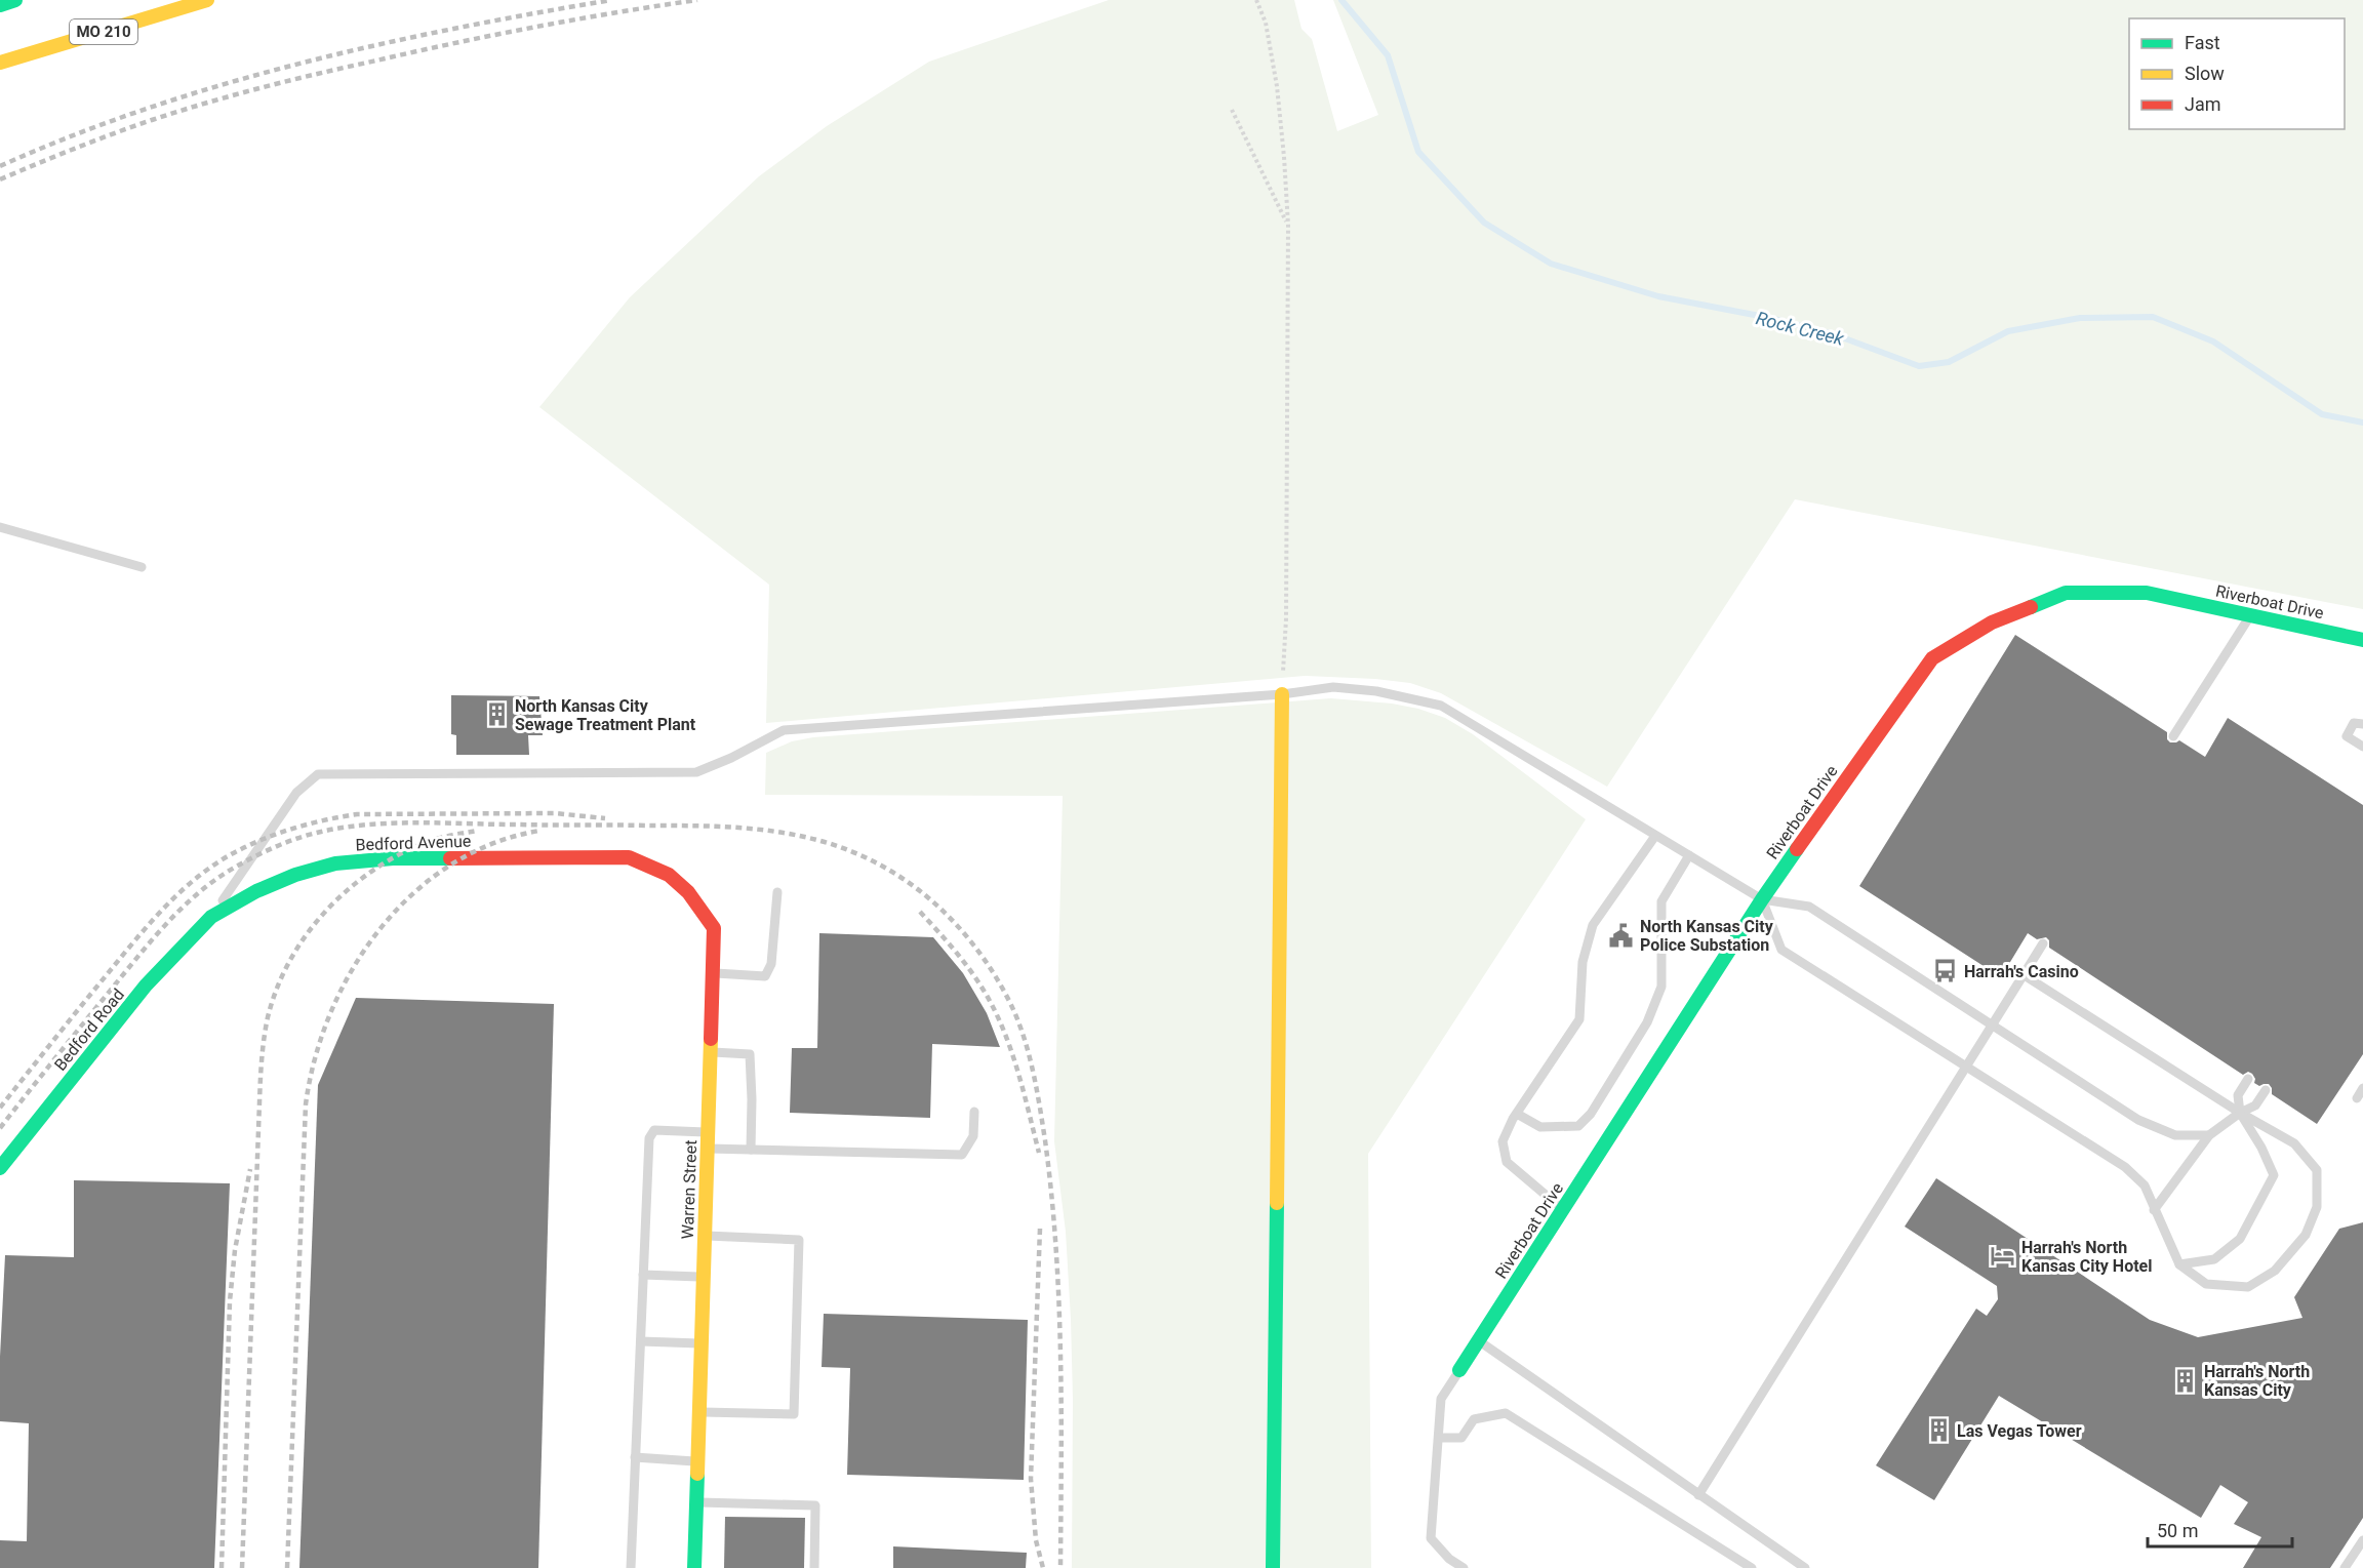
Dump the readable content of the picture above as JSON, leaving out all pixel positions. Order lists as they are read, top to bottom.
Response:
{
  "streets": {
    "main road": [
      "MO 210",
      "Riverboat Drive",
      "Bedford Avenue",
      "Bedford Road",
      "Warren Street"
    ]
  },
  "crossings": [
    ["Bedford Avenue", "Bedford Road"],
    ["Bedford Avenue", "Warren Street"]
  ],
  "water": ["Rock Creek"],
  "places": {
    "building": ["North Kansas City Sewage Treatment Plant", "Harrah's North Kansas City", "Las Vegas Tower"],
    "public building": ["North Kansas City Police Substation"],
    "bus stop": ["Harrah's Casino"],
    "hotel": ["Harrah's North Kansas City Hotel"]
  },
  "legend": ["Fast", "Slow", "Jam"],
  "scale_bar": "50 m"
}
